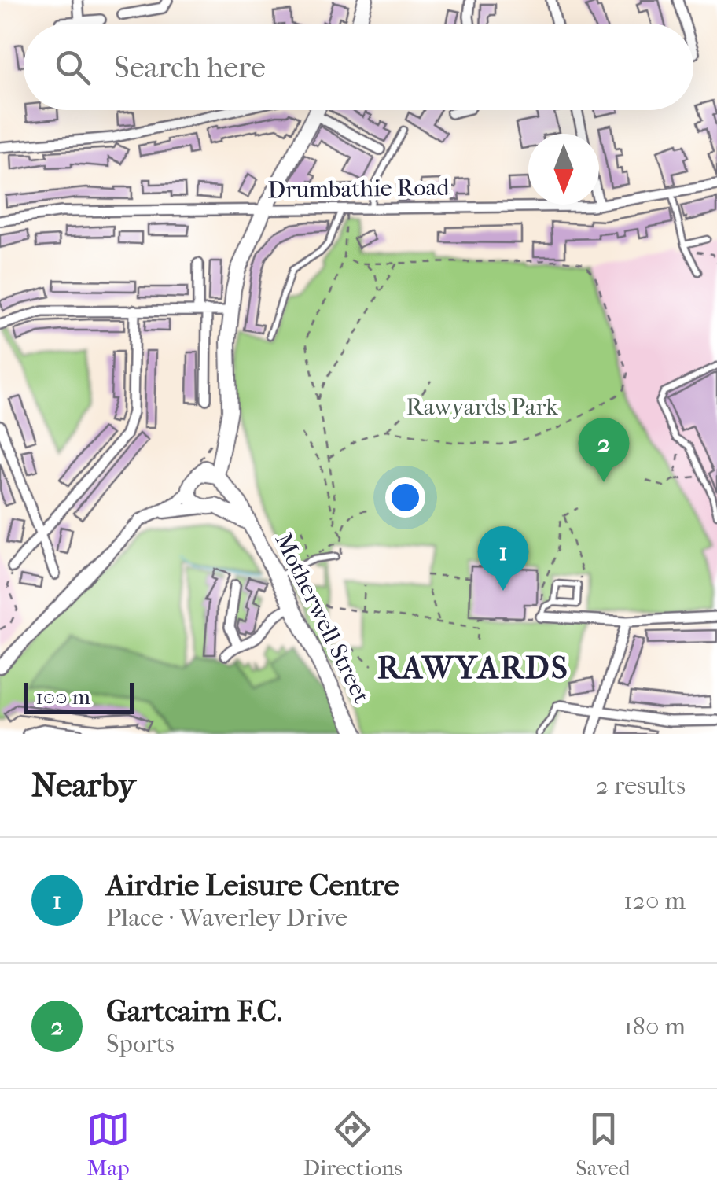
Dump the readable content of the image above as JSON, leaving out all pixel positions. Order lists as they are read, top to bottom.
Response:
{
  "streets": {
    "main road": ["Motherwell Street"],
    "street": ["Drumbathie Road"]
  },
  "districts": ["RAWYARDS"],
  "parks": ["Rawyards Park"],
  "scale_bar": "100 m",
  "north": "bottom",
  "page": {
    "search": "Search here",
    "pins": ["2", "1"],
    "scale": "100 m",
    "heading": ["Nearby", "2 results"],
    "list": [
      {
        "mark": "1",
        "name": "Airdrie Leisure Centre",
        "note": "Place · Waverley Drive",
        "value": "120 m"
      },
      {
        "mark": "2",
        "name": "Gartcairn F.C.",
        "note": "Sports",
        "value": "180 m"
      }
    ],
    "nav": ["Map", "Directions", "Saved"]
  }
}
